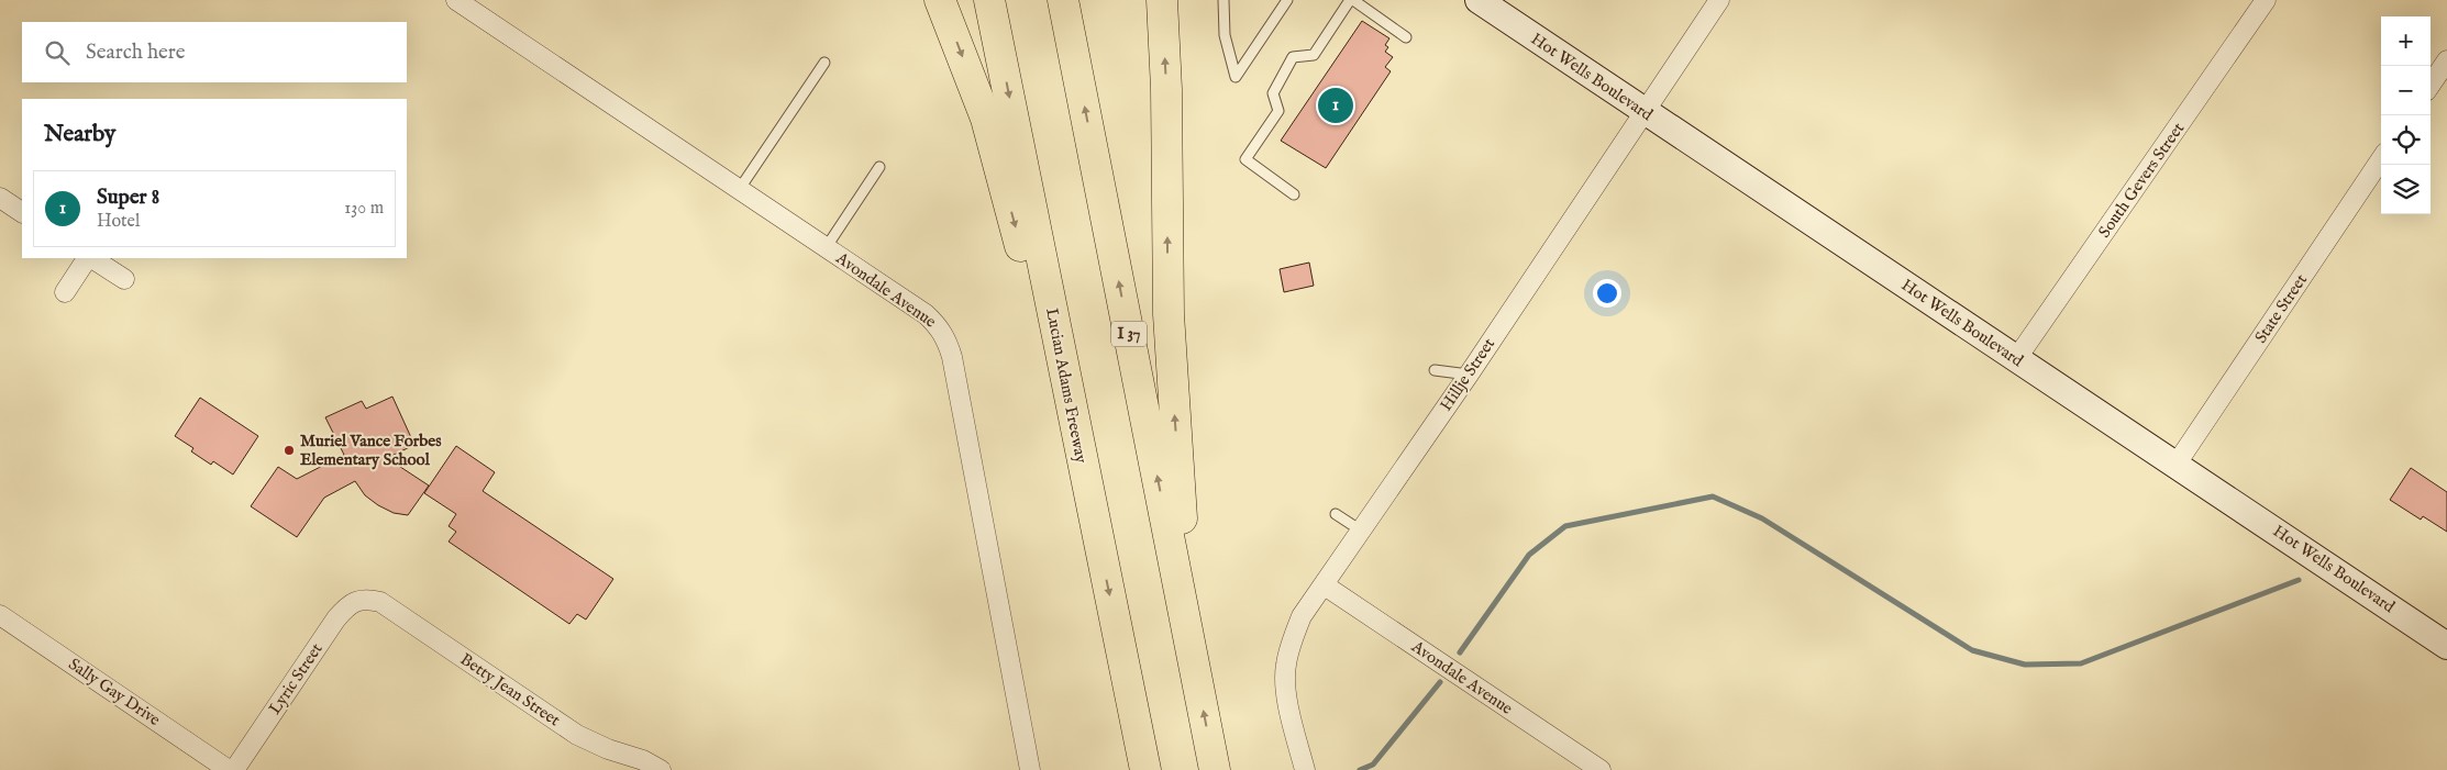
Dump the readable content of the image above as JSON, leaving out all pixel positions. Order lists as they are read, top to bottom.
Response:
{
  "streets": {
    "highway": ["I 37", "Lucian Adams Freeway"],
    "street": [
      "Hot Wells Boulevard",
      "South Gevers Street",
      "Avondale Avenue",
      "State Street",
      "Hillje Street",
      "Lyric Street",
      "Betty Jean Street",
      "Sally Gay Drive"
    ]
  },
  "crossings": [
    ["Hot Wells Boulevard", "South Gevers Street"],
    ["Hot Wells Boulevard", "State Street"],
    ["Hot Wells Boulevard", "Hillje Street"],
    ["Avondale Avenue", "Hillje Street"],
    ["Lyric Street", "Betty Jean Street"]
  ],
  "places": ["Muriel Vance Forbes Elementary School"],
  "page": {
    "map_buttons": ["+", "−"],
    "search": "Search here",
    "pins": "1",
    "heading": "Nearby",
    "list": [
      {
        "mark": "1",
        "name": "Super 8",
        "note": "Hotel",
        "value": "130 m"
      }
    ]
  }
}
